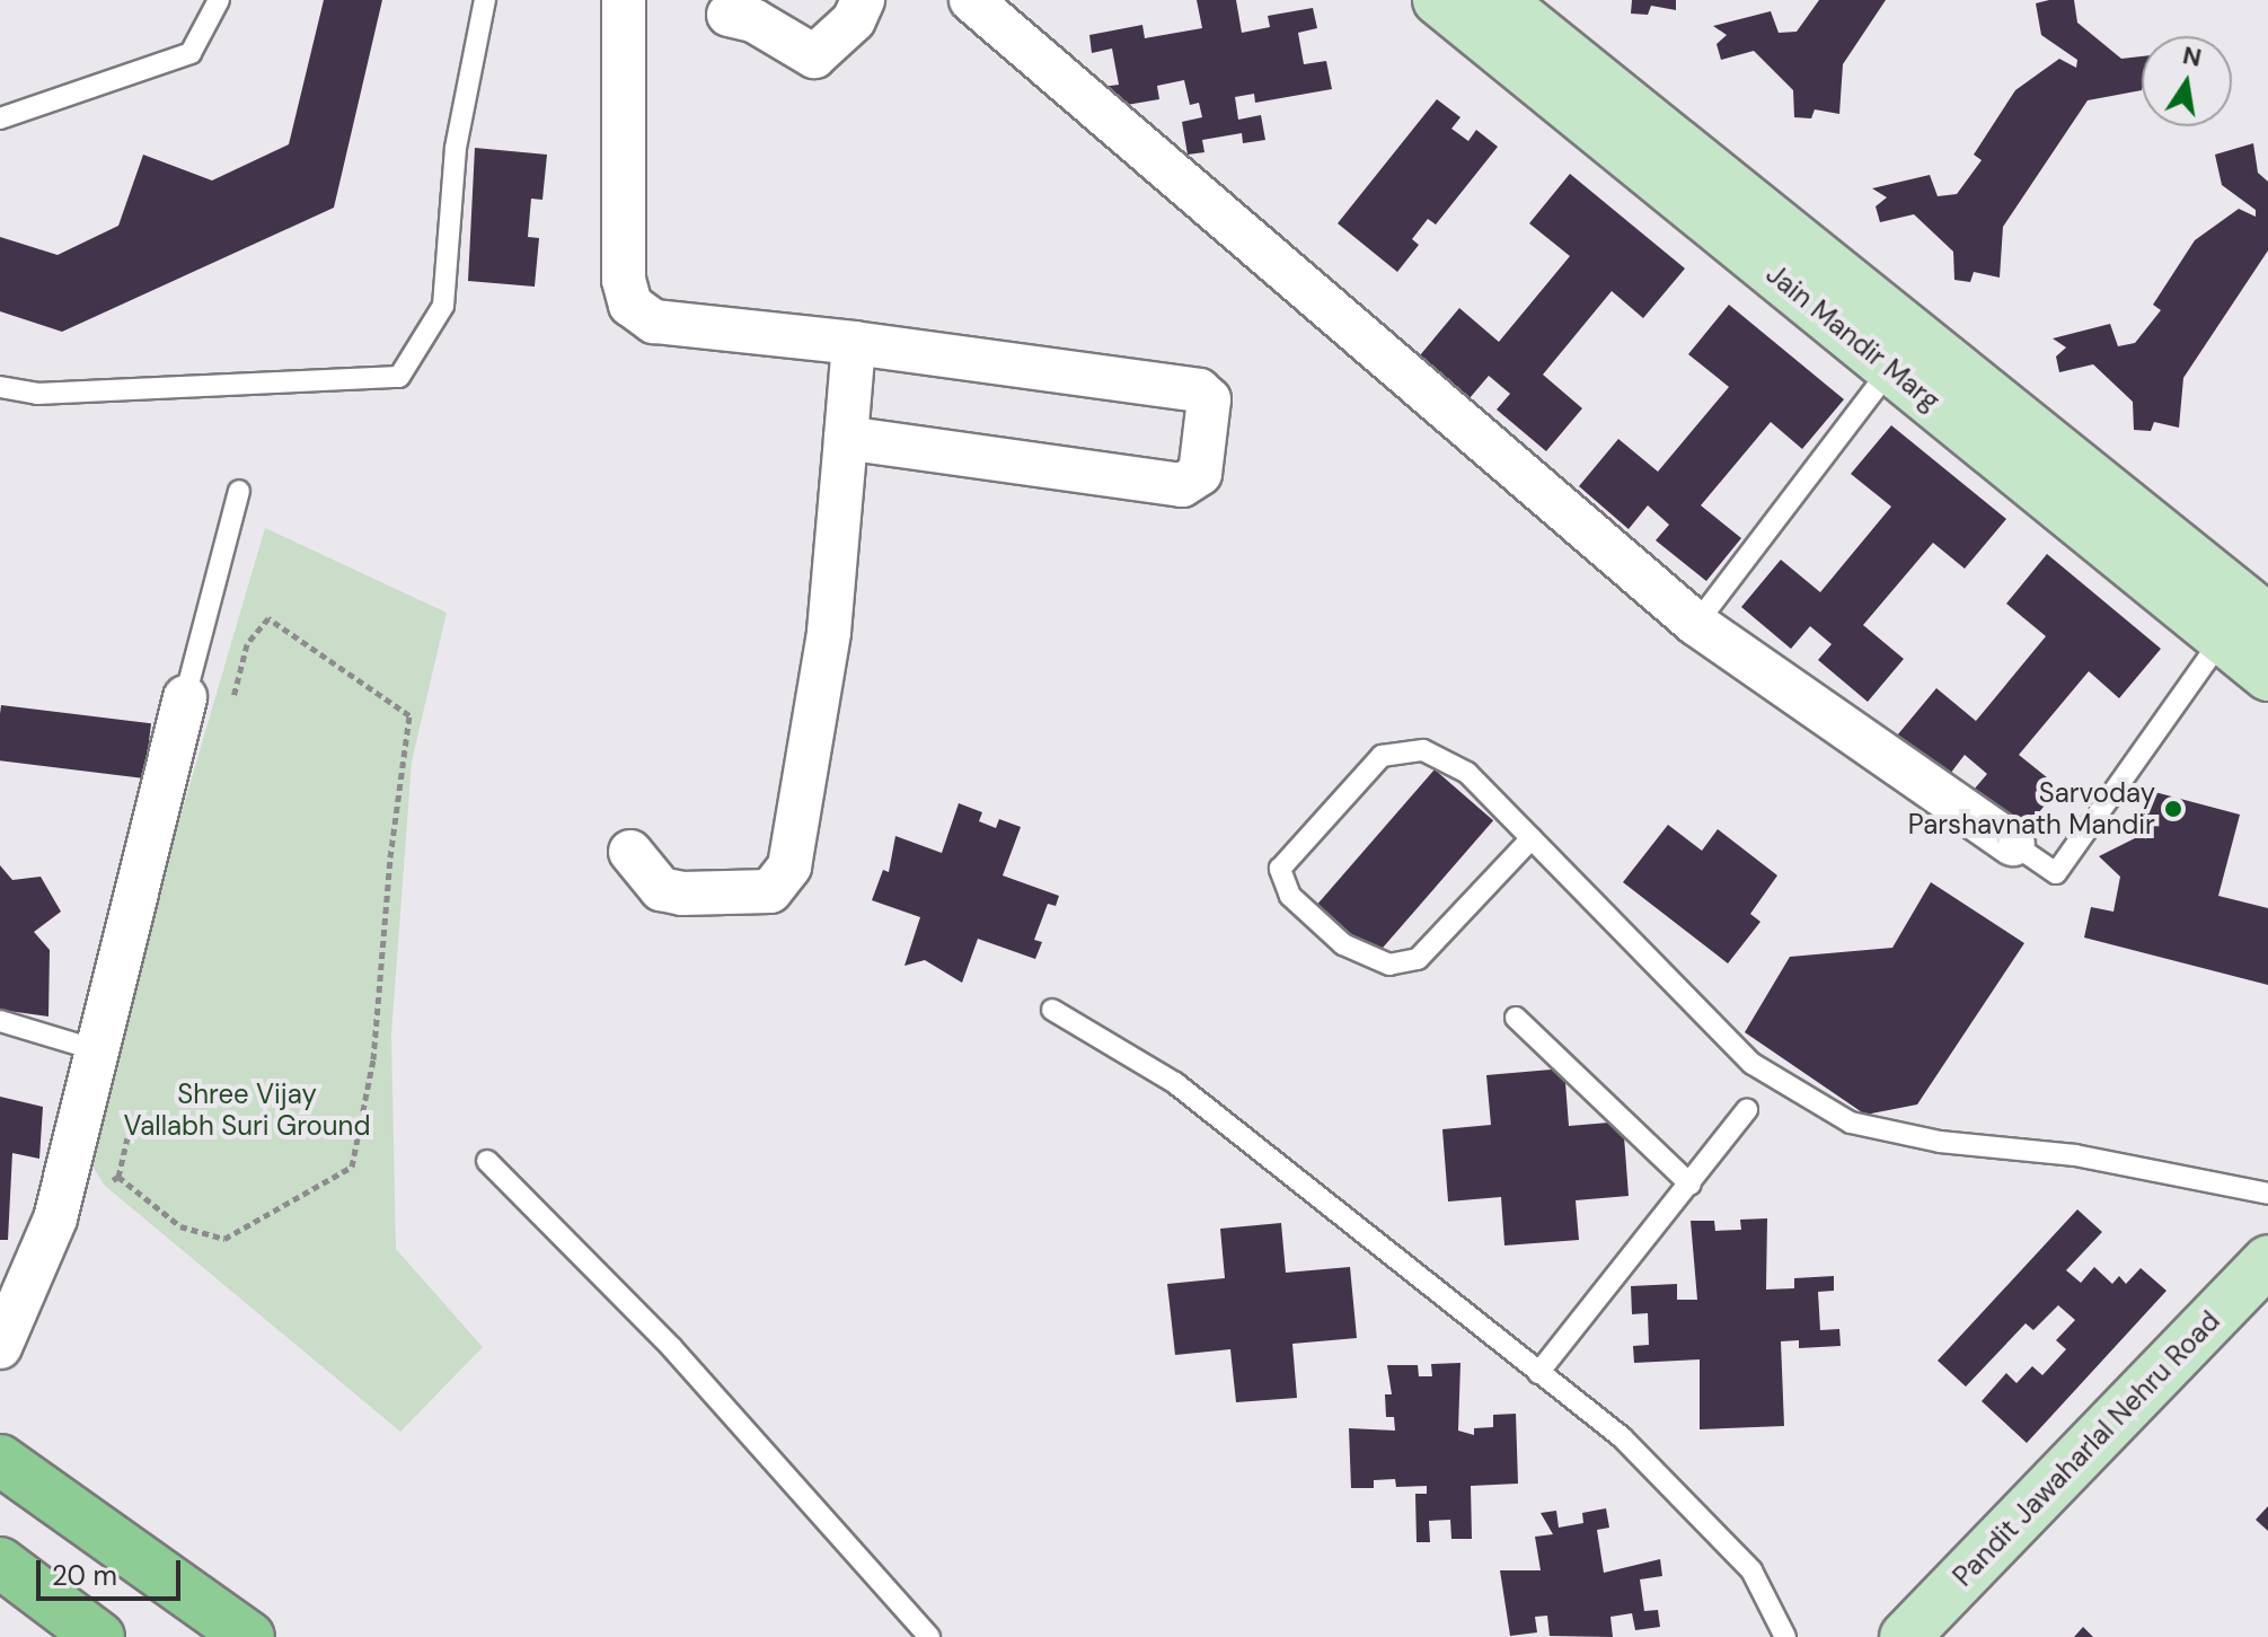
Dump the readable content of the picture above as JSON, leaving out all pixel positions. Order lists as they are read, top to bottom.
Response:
{
  "streets": {
    "street": ["Jain Mandir Marg", "Pandit Jawaharlal Nehru Road"]
  },
  "parks": ["Shree Vijay Vallabh Suri Ground"],
  "places": ["Sarvoday Parshavnath Mandir"],
  "scale_bar": "20 m",
  "north": "top"
}
